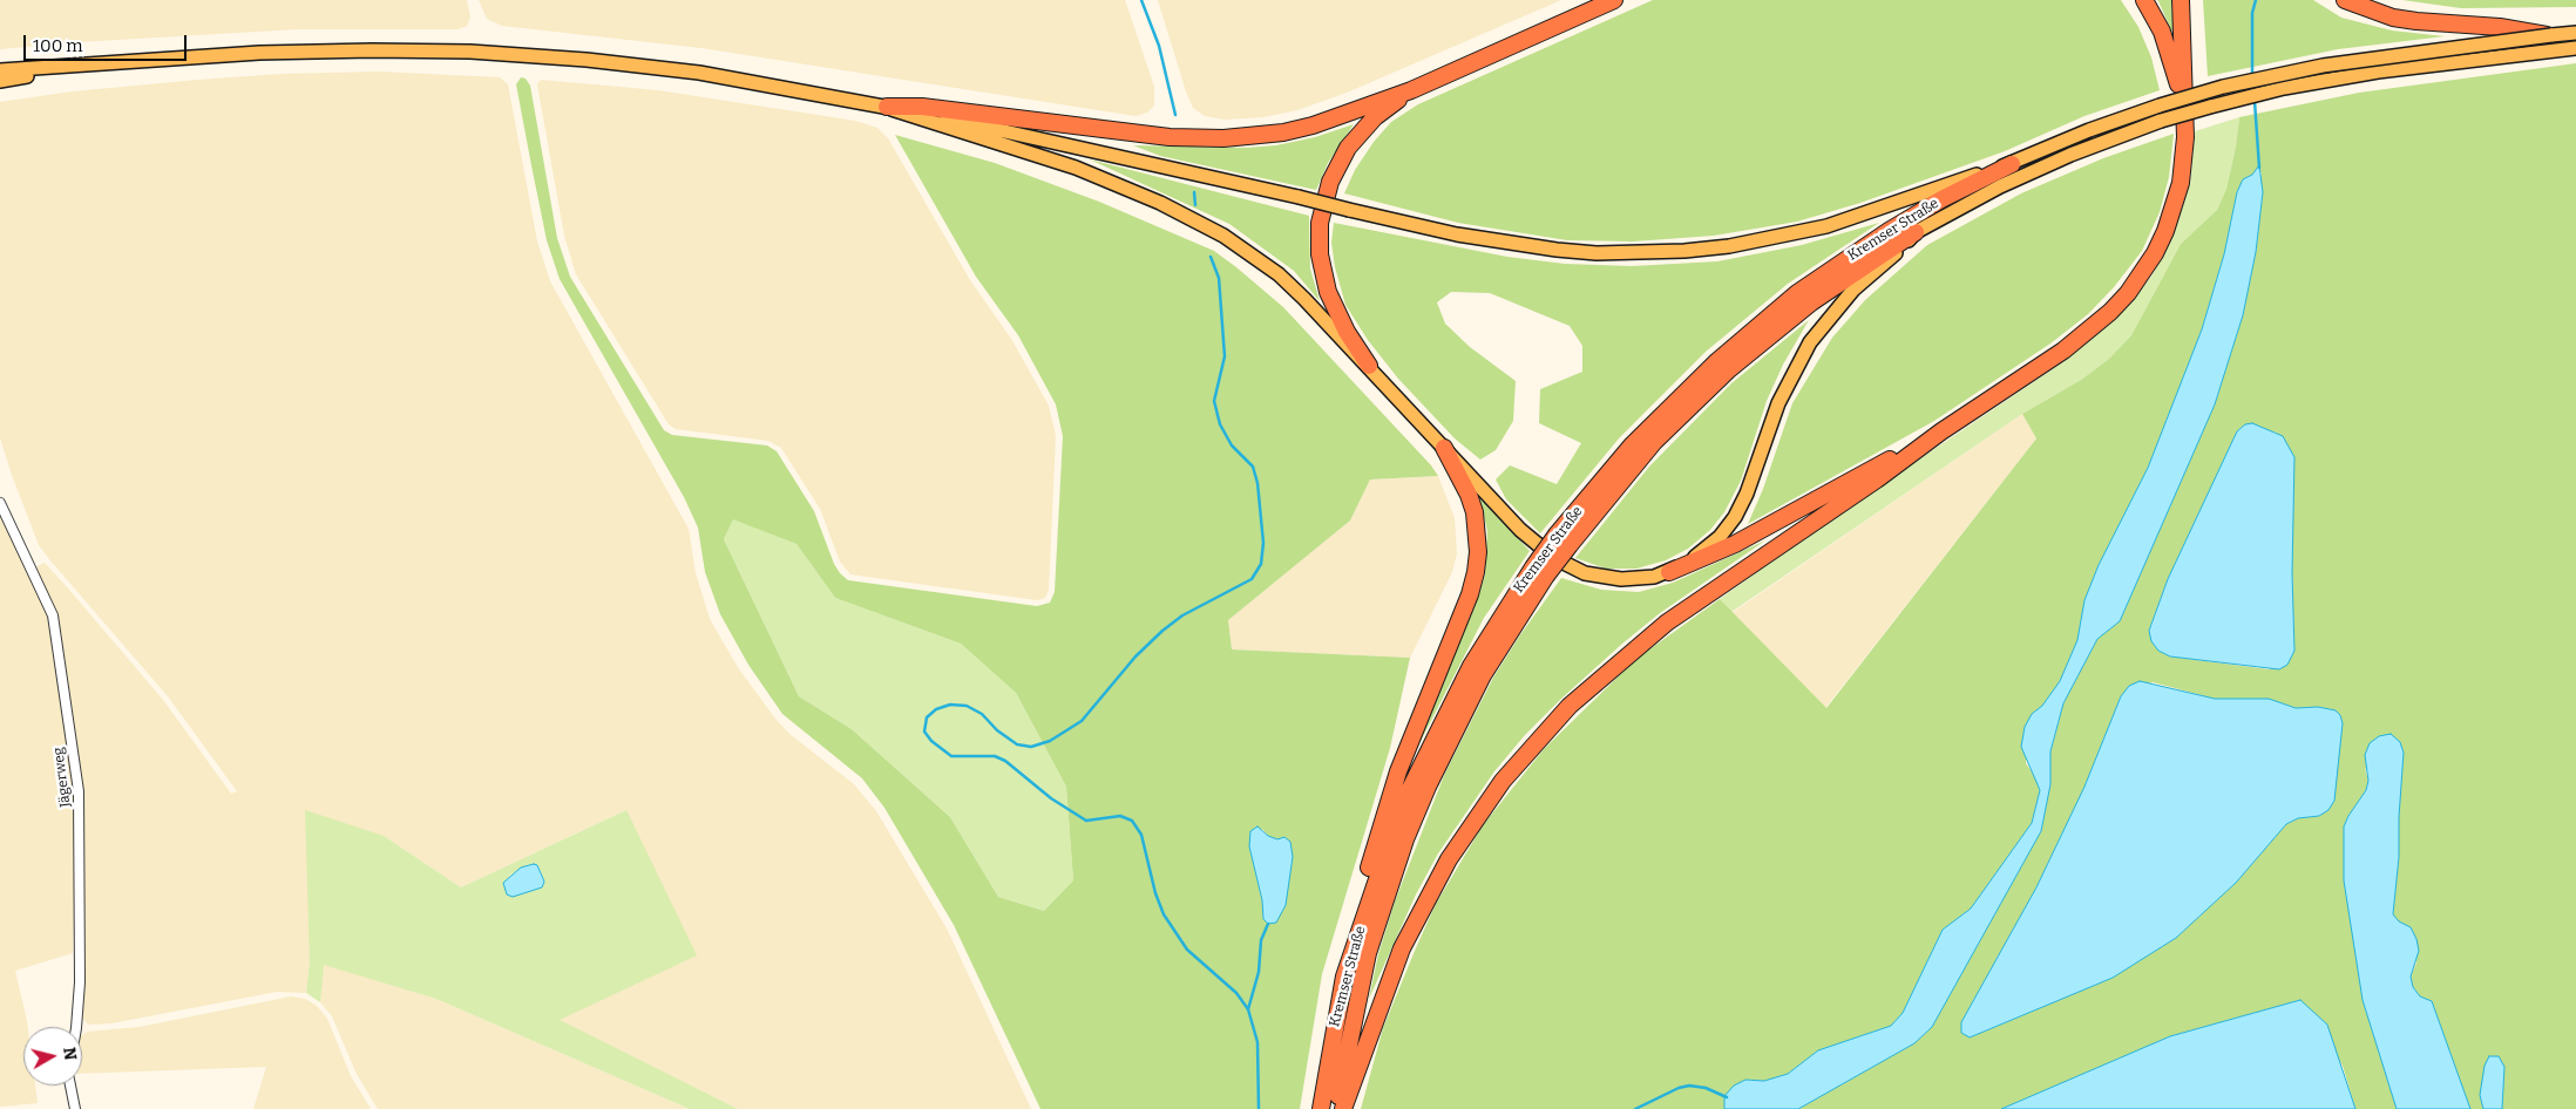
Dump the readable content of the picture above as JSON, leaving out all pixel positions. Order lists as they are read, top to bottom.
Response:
{
  "streets": {
    "highway": ["Kremser Straße"],
    "street": ["Jägerweg"]
  },
  "scale_bar": "100 m",
  "north": "right"
}
